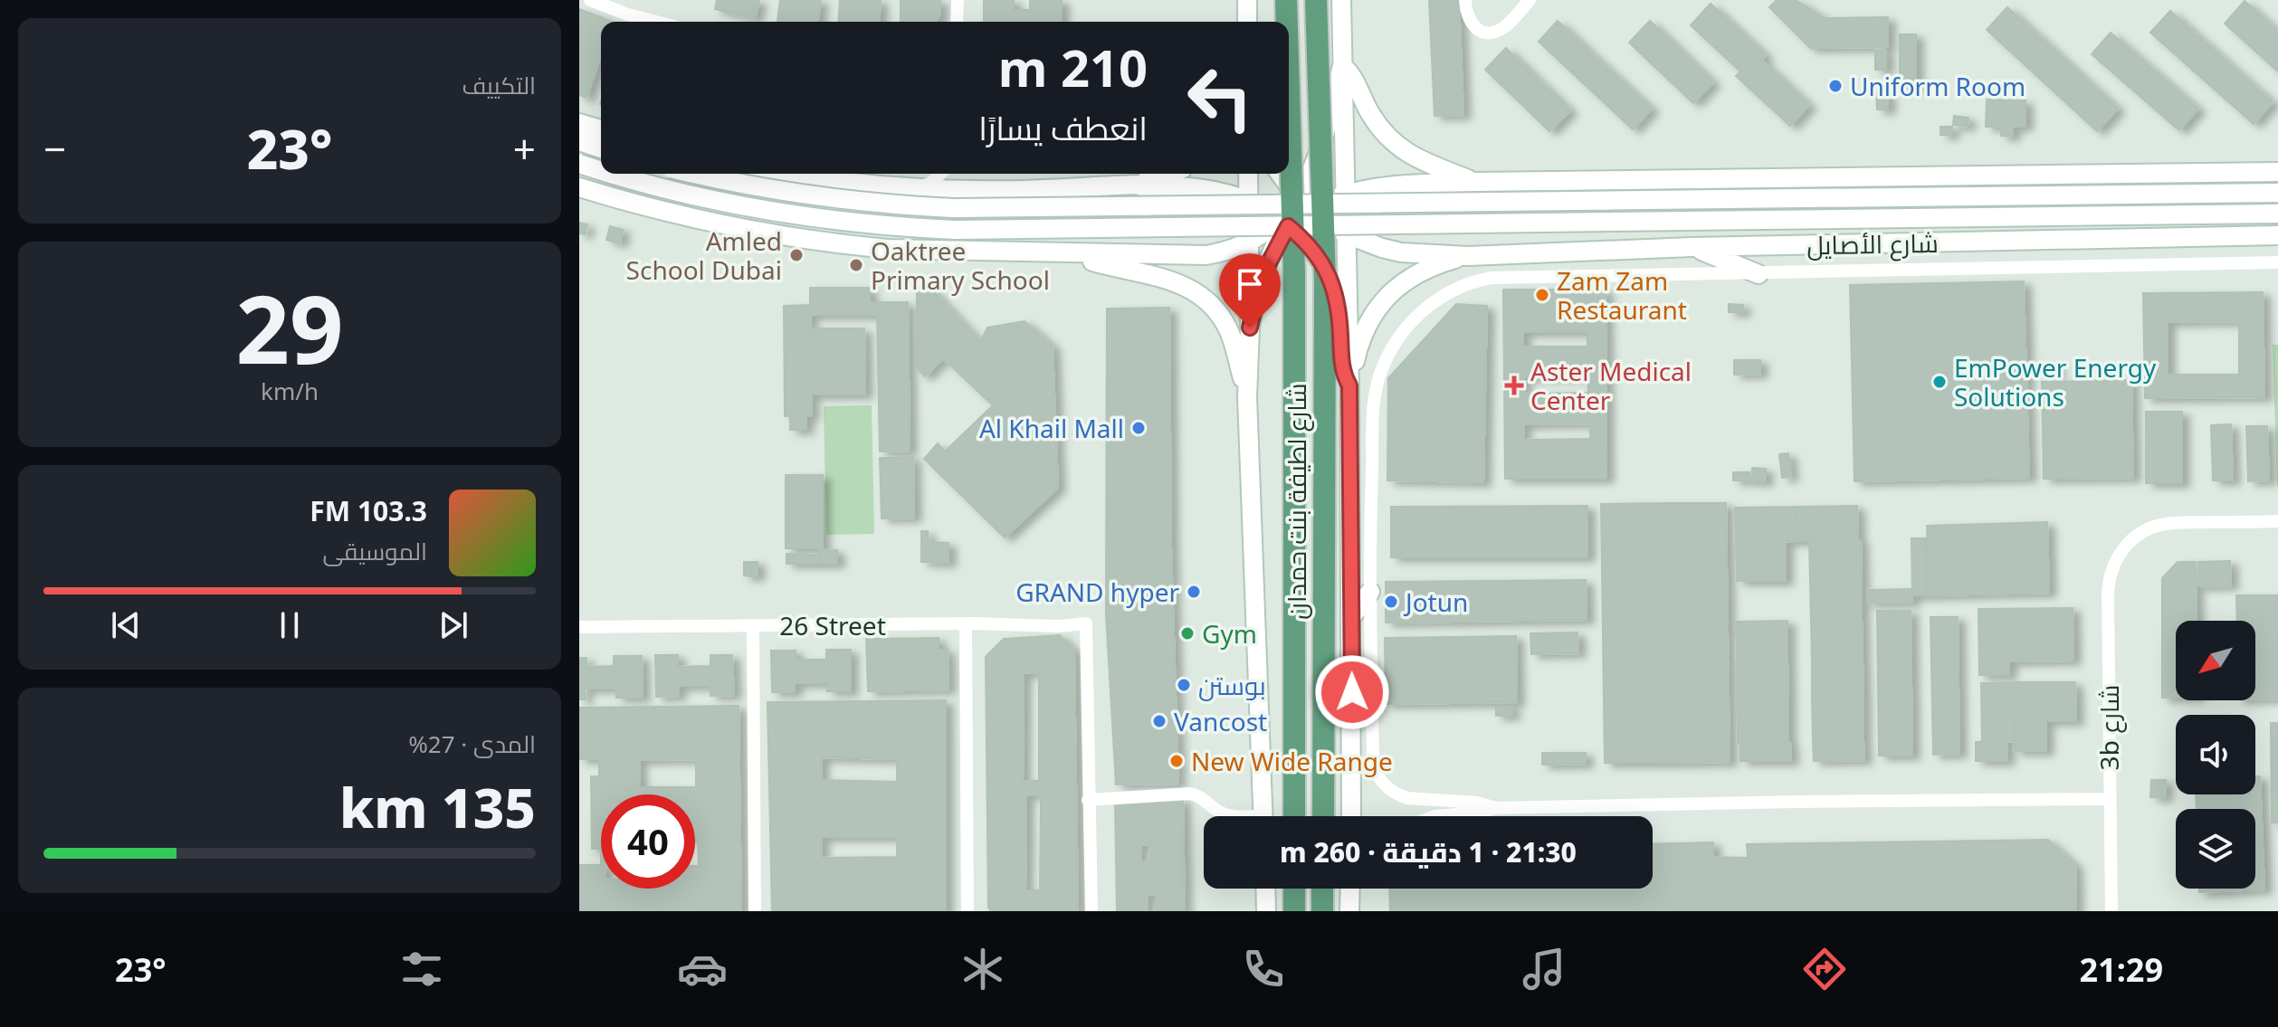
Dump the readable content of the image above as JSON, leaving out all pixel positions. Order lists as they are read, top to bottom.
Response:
{
  "streets": {
    "main road": ["شارع لطيفة بنت حمدان"],
    "street": ["شارع الأصايل", "26 Street", "3b شارع"]
  },
  "places": {
    "other": [
      "Uniform Room",
      "Amled School Dubai",
      "Oaktree Primary School",
      "Zam Zam Restaurant",
      "EmPower Energy Solutions",
      "Al Khail Mall",
      "GRAND hyper",
      "Jotun",
      "Gym",
      "بوستن",
      "Vancost",
      "New Wide Range"
    ],
    "health": ["Aster Medical Center"]
  },
  "north": "bottom left",
  "page": {
    "tile": [
      "التكييف",
      ["29", "km/h"],
      ["المدى · 27%", "135 km"]
    ],
    "turn": ["210 m", "انعطف يسارًا"],
    "heat": ["−", "23°", "+"],
    "song": ["103.3 FM", "الموسيقى"],
    "limit": "40",
    "trip": "21:30 · 1 دقيقة · 260 m",
    "tabs": ["21:29", "23°"]
  }
}
